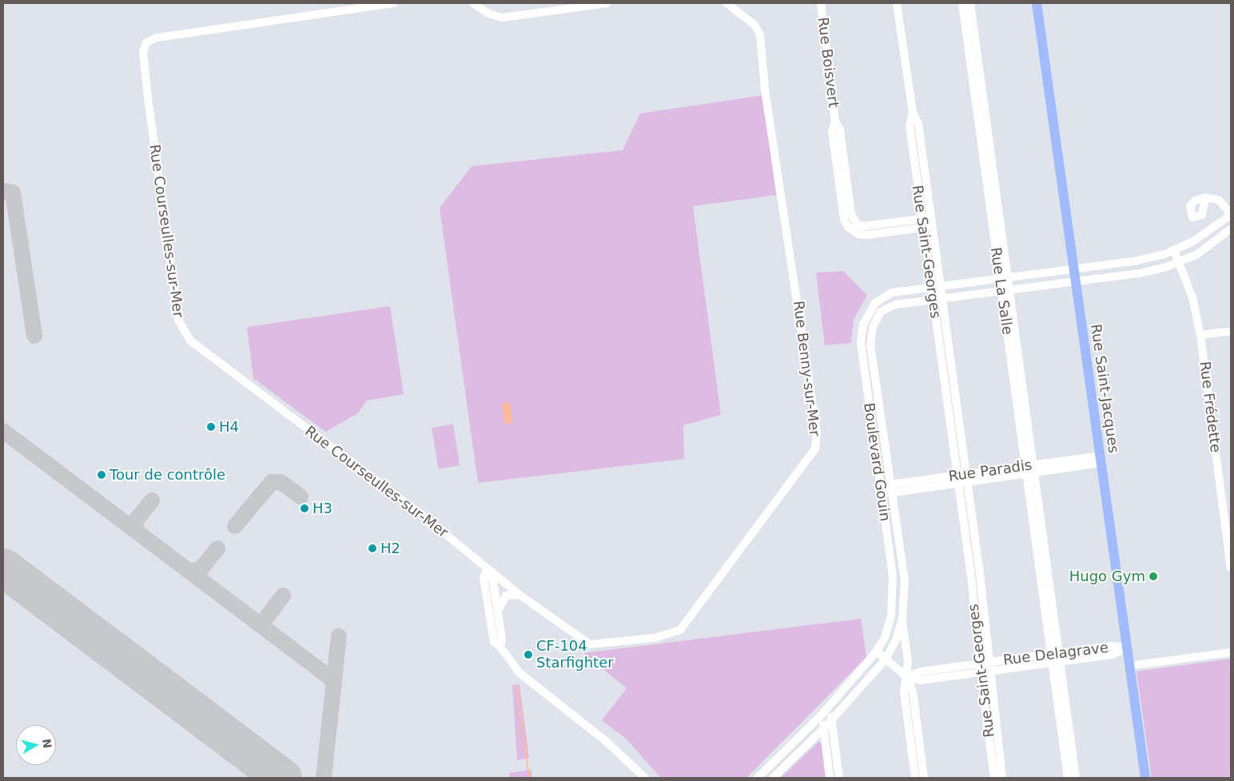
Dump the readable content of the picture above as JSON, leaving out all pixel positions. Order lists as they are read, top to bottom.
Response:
{
  "streets": {
    "main road": ["Rue Saint-Jacques"],
    "street": [
      "Rue Boisvert",
      "Rue Courseulles-sur-Mer",
      "Rue Saint-Georges",
      "Rue La Salle",
      "Rue Benny-sur-Mer",
      "Rue Frédette",
      "Boulevard Gouin",
      "Rue Paradis",
      "Rue Delagrave"
    ]
  },
  "crossings": [
    ["Rue Courseulles-sur-Mer", "Rue Benny-sur-Mer"],
    ["Rue Saint-Georges", "Boulevard Gouin"],
    ["Rue Saint-Georges", "Rue Paradis"],
    ["Rue Saint-Georges", "Rue Delagrave"],
    ["Rue La Salle", "Boulevard Gouin"],
    ["Rue La Salle", "Rue Paradis"],
    ["Rue La Salle", "Rue Delagrave"],
    ["Rue Saint-Jacques", "Boulevard Gouin"],
    ["Rue Saint-Jacques", "Rue Paradis"],
    ["Rue Saint-Jacques", "Rue Delagrave"],
    ["Rue Frédette", "Boulevard Gouin"],
    ["Boulevard Gouin", "Rue Paradis"]
  ],
  "places": [
    "H4",
    "Tour de contrôle",
    "H3",
    "H2",
    "Hugo Gym",
    "CF-104 Starfighter"
  ],
  "north": "right"
}
